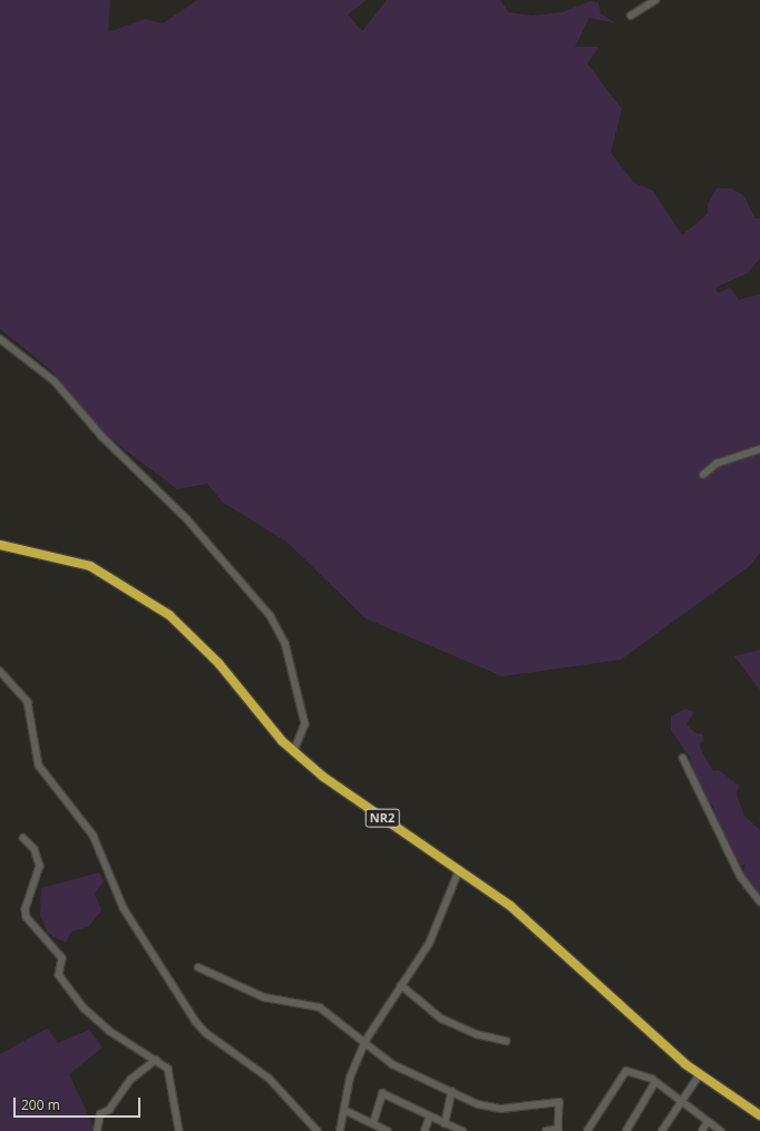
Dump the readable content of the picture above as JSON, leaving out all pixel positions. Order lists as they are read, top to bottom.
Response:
{
  "streets": {
    "highway": ["NR2"]
  },
  "scale_bar": "200 m"
}
